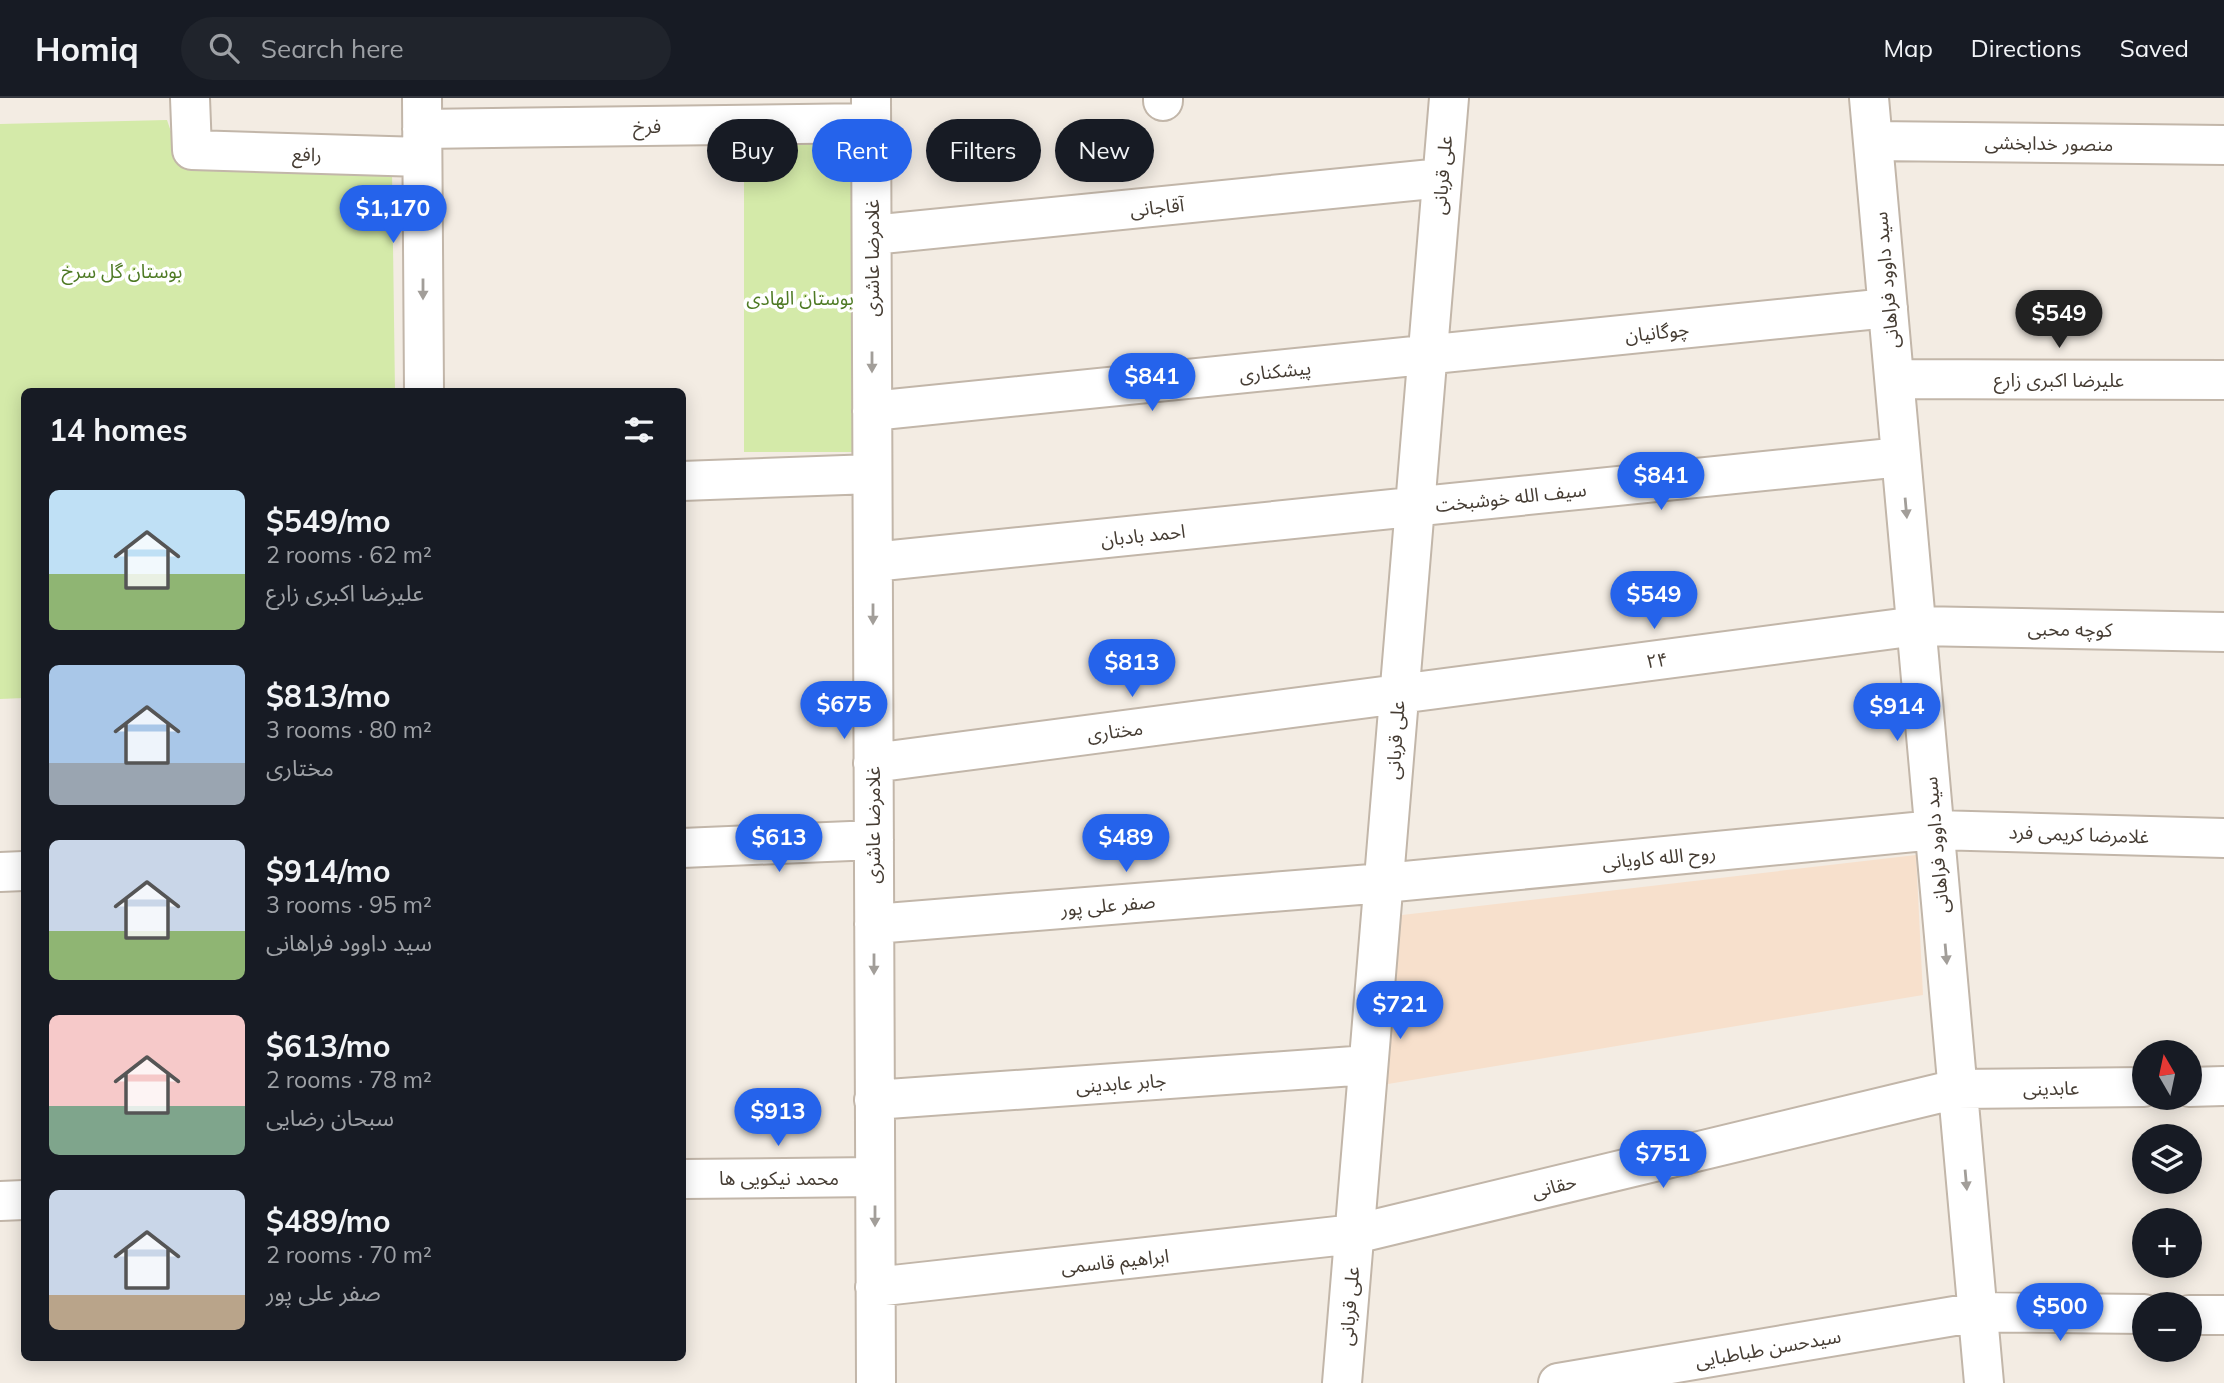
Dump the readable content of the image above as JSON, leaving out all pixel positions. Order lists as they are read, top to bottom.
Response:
{
  "streets": {
    "street": [
      "فرخ",
      "منصور خدابخشی",
      "رافع",
      "علی قربانی",
      "آقاجانی",
      "غلامرضا عاشری",
      "سید داوود فراهانی",
      "چوگانیان",
      "پیشکناری",
      "علیرضا اکبری زارع",
      "سیف الله خوشبخت",
      "احمد بادبان",
      "کوچه محبی",
      "۲۴",
      "مختاری",
      "غلامرضا کریمی فرد",
      "روح الله کاویانی",
      "صفر علی پور",
      "جابر عابدینی",
      "عابدینی",
      "محمد نیکویی ها",
      "حقانی",
      "ابراهیم قاسمی",
      "سیدحسن طباطبایی"
    ]
  },
  "crossings": [
    ["فرخ", "رافع"],
    ["فرخ", "غلامرضا عاشری"],
    ["منصور خدابخشی", "سید داوود فراهانی"],
    ["علی قربانی", "آقاجانی"],
    ["علی قربانی", "چوگانیان"],
    ["علی قربانی", "پیشکناری"],
    ["علی قربانی", "سیف الله خوشبخت"],
    ["علی قربانی", "احمد بادبان"],
    ["علی قربانی", "۲۴"],
    ["علی قربانی", "مختاری"],
    ["علی قربانی", "روح الله کاویانی"],
    ["علی قربانی", "صفر علی پور"],
    ["علی قربانی", "جابر عابدینی"],
    ["علی قربانی", "حقانی"],
    ["علی قربانی", "ابراهیم قاسمی"],
    ["آقاجانی", "غلامرضا عاشری"],
    ["غلامرضا عاشری", "پیشکناری"],
    ["غلامرضا عاشری", "احمد بادبان"],
    ["غلامرضا عاشری", "مختاری"],
    ["غلامرضا عاشری", "صفر علی پور"],
    ["غلامرضا عاشری", "جابر عابدینی"],
    ["غلامرضا عاشری", "محمد نیکویی ها"],
    ["غلامرضا عاشری", "ابراهیم قاسمی"],
    ["سید داوود فراهانی", "چوگانیان"],
    ["سید داوود فراهانی", "علیرضا اکبری زارع"],
    ["سید داوود فراهانی", "سیف الله خوشبخت"],
    ["سید داوود فراهانی", "کوچه محبی"],
    ["سید داوود فراهانی", "۲۴"],
    ["سید داوود فراهانی", "غلامرضا کریمی فرد"],
    ["سید داوود فراهانی", "روح الله کاویانی"],
    ["سید داوود فراهانی", "عابدینی"],
    ["سید داوود فراهانی", "حقانی"],
    ["سید داوود فراهانی", "سیدحسن طباطبایی"],
    ["چوگانیان", "پیشکناری"],
    ["سیف الله خوشبخت", "احمد بادبان"],
    ["کوچه محبی", "۲۴"],
    ["۲۴", "مختاری"],
    ["غلامرضا کریمی فرد", "روح الله کاویانی"],
    ["روح الله کاویانی", "صفر علی پور"],
    ["عابدینی", "حقانی"],
    ["حقانی", "ابراهیم قاسمی"]
  ],
  "one_way": ["غلامرضا عاشری", "سید داوود فراهانی"],
  "parks": ["بوستان گل سرخ", "بوستان الهادی"],
  "north": "top",
  "page": {
    "header": "Homiq",
    "search": "Search here",
    "nav": ["Map", "Directions", "Saved"],
    "chip": [
      "Buy",
      "Rent",
      "Filters",
      "New"
    ],
    "price": [
      "$1,170",
      "$549",
      "$841",
      "$841",
      "$549",
      "$813",
      "$675",
      "$914",
      "$613",
      "$489",
      "$721",
      "$913",
      "$751",
      "$500"
    ],
    "heading": "14 homes",
    "list": [
      {
        "name": "$549/mo",
        "note": "2 rooms · 62 m² · علیرضا اکبری زارع"
      },
      {
        "name": "$813/mo",
        "note": "3 rooms · 80 m² · مختاری"
      },
      {
        "name": "$914/mo",
        "note": "3 rooms · 95 m² · سید داوود فراهانی"
      },
      {
        "name": "$613/mo",
        "note": "2 rooms · 78 m² · سبحان رضایی"
      },
      {
        "name": "$489/mo",
        "note": "2 rooms · 70 m² · صفر علی پور"
      }
    ],
    "map_buttons": ["+", "−"]
  }
}
